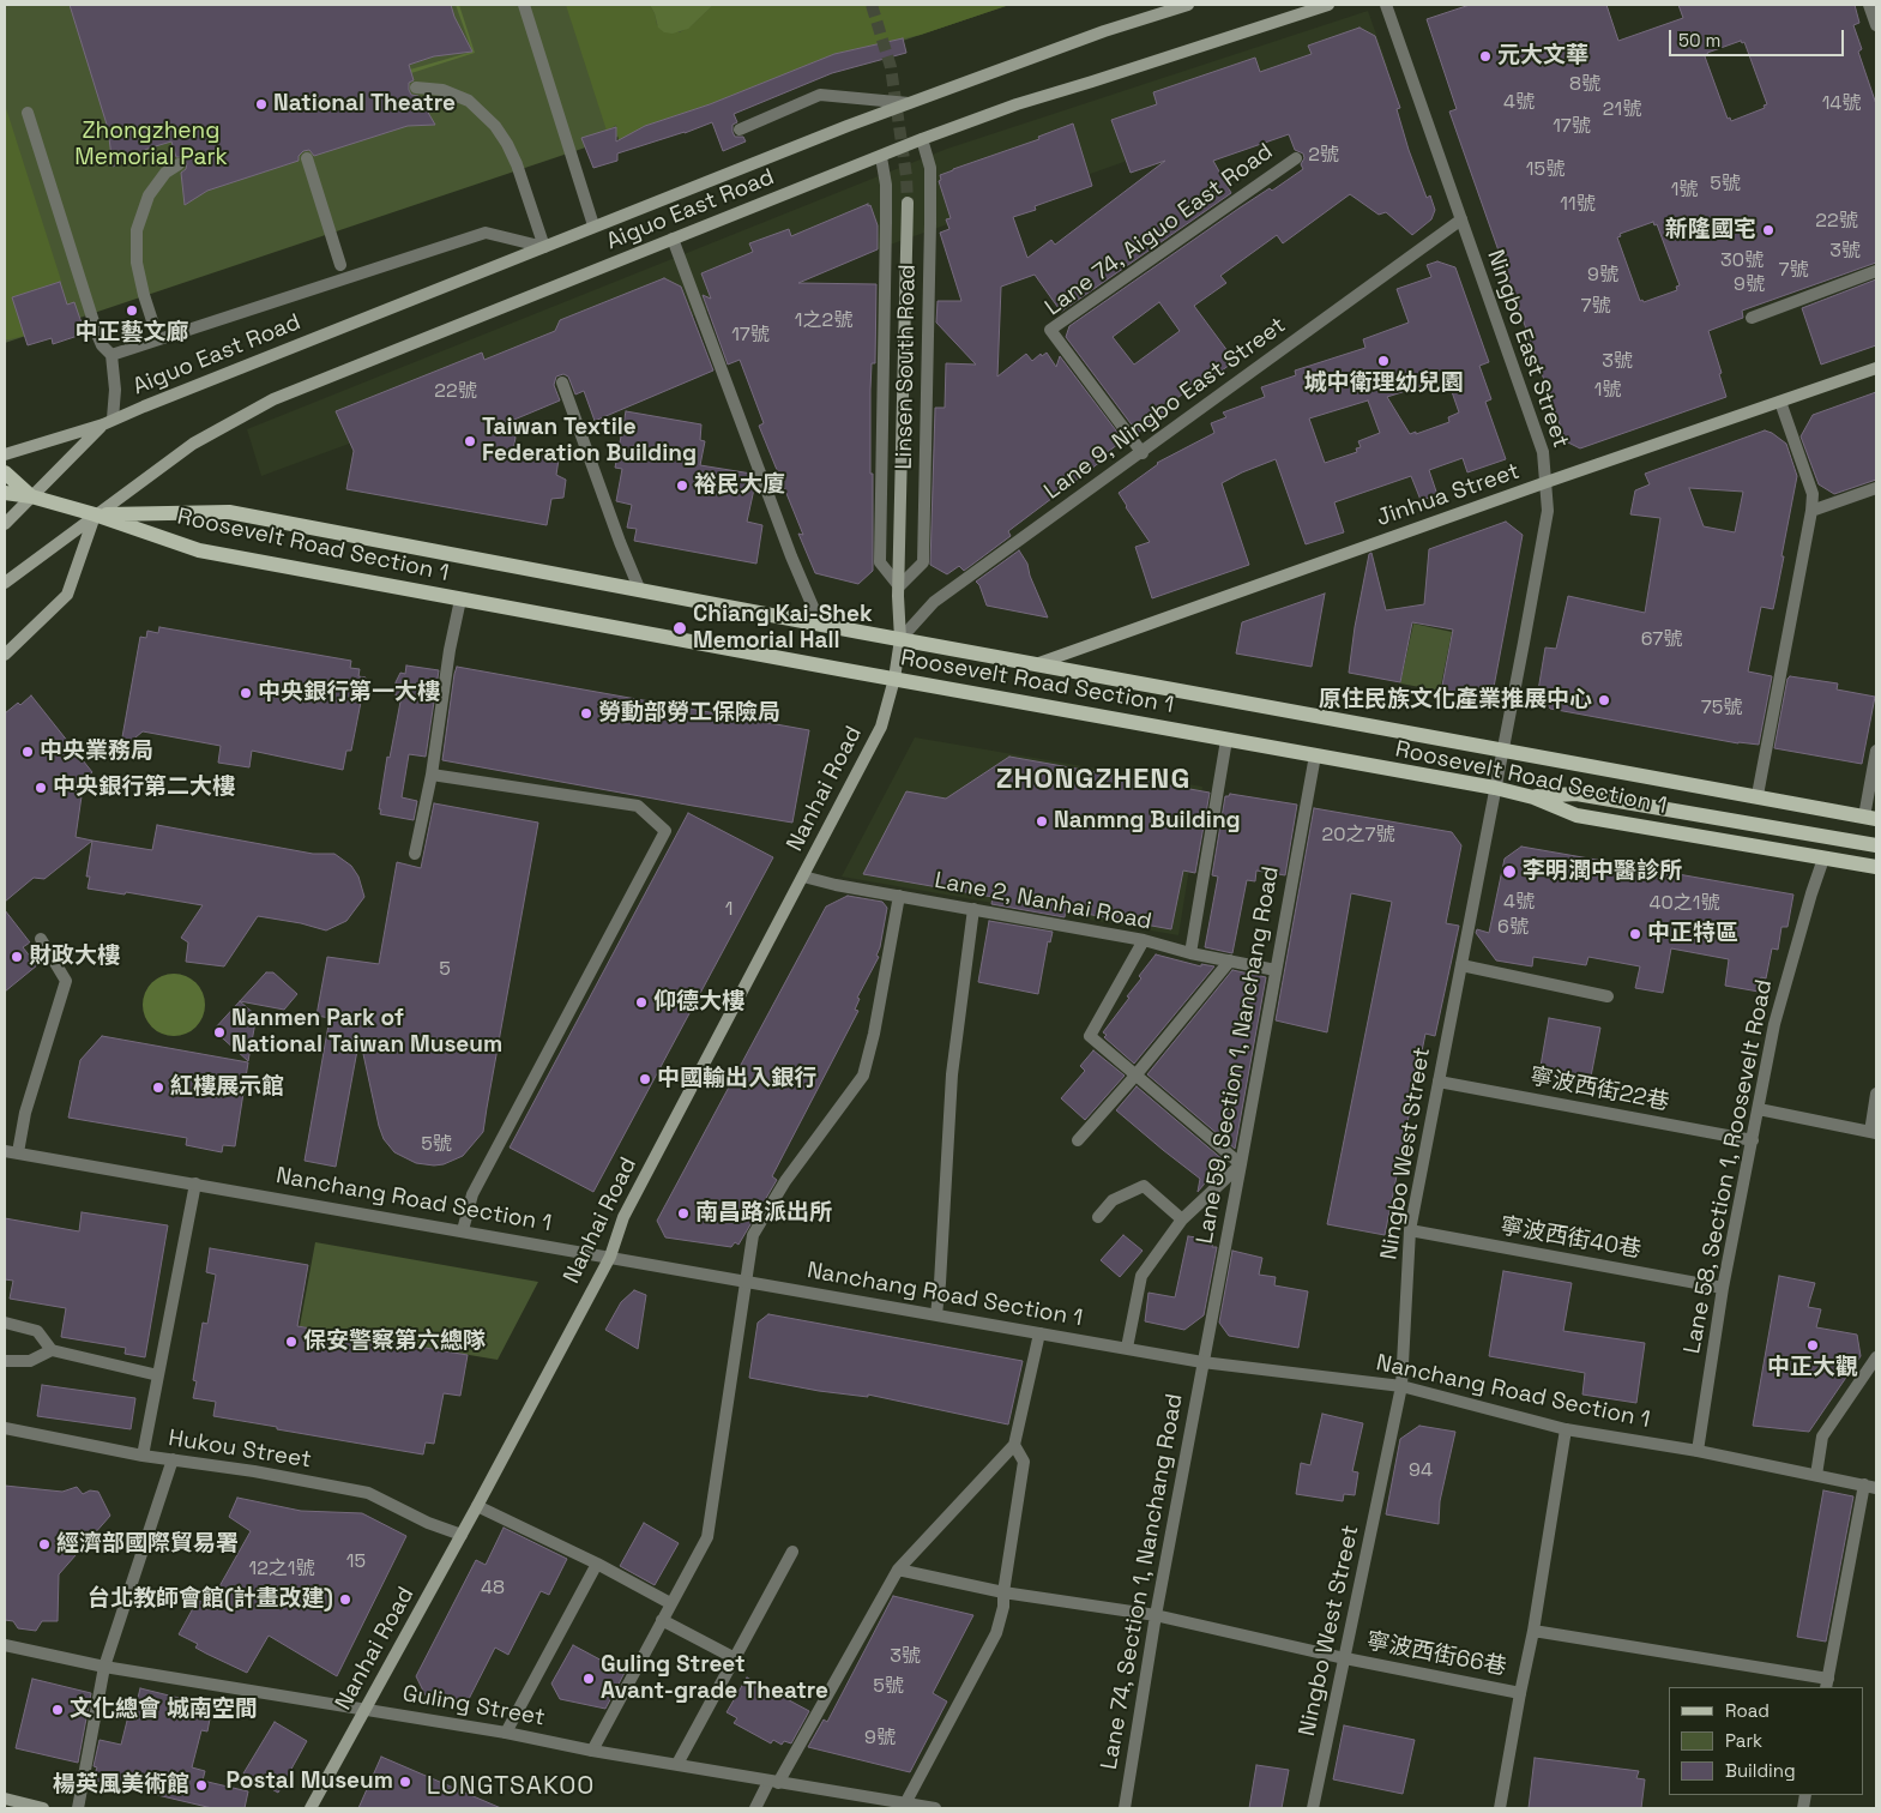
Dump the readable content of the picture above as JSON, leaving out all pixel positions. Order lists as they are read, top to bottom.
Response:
{
  "streets": {
    "main road": ["Roosevelt Road Section 1"],
    "street": [
      "Aiguo East Road",
      "Lane 74, Aiguo East Road",
      "Ningbo East Street",
      "Linsen South Road",
      "Lane 9, Ningbo East Street",
      "Jinhua Street",
      "Nanhai Road",
      "Lane 2, Nanhai Road",
      "Lane 59, Section 1, Nanchang Road",
      "寧波西街22巷",
      "Ningbo West Street",
      "Lane 58, Section 1, Roosevelt Road",
      "Nanchang Road Section 1",
      "寧波西街40巷",
      "Hukou Street",
      "Lane 74, Section 1, Nanchang Road",
      "寧波西街66巷",
      "Guling Street"
    ]
  },
  "crossings": [
    ["Aiguo East Road", "Linsen South Road"],
    ["Aiguo East Road", "Roosevelt Road Section 1"],
    ["Lane 74, Aiguo East Road", "Lane 9, Ningbo East Street"],
    ["Ningbo East Street", "Lane 9, Ningbo East Street"],
    ["Ningbo East Street", "Jinhua Street"],
    ["Ningbo East Street", "Roosevelt Road Section 1"],
    ["Ningbo East Street", "Ningbo West Street"],
    ["Linsen South Road", "Lane 9, Ningbo East Street"],
    ["Linsen South Road", "Roosevelt Road Section 1"],
    ["Linsen South Road", "Nanhai Road"],
    ["Lane 9, Ningbo East Street", "Roosevelt Road Section 1"],
    ["Lane 9, Ningbo East Street", "Nanhai Road"],
    ["Jinhua Street", "Roosevelt Road Section 1"],
    ["Roosevelt Road Section 1", "Nanhai Road"],
    ["Roosevelt Road Section 1", "Lane 59, Section 1, Nanchang Road"],
    ["Roosevelt Road Section 1", "Ningbo West Street"],
    ["Roosevelt Road Section 1", "Lane 58, Section 1, Roosevelt Road"],
    ["Nanhai Road", "Lane 2, Nanhai Road"],
    ["Nanhai Road", "Nanchang Road Section 1"],
    ["Nanhai Road", "Hukou Street"],
    ["Nanhai Road", "Guling Street"],
    ["Lane 2, Nanhai Road", "Lane 59, Section 1, Nanchang Road"],
    ["Lane 59, Section 1, Nanchang Road", "Nanchang Road Section 1"],
    ["Lane 59, Section 1, Nanchang Road", "Lane 74, Section 1, Nanchang Road"],
    ["寧波西街22巷", "Ningbo West Street"],
    ["寧波西街22巷", "Lane 58, Section 1, Roosevelt Road"],
    ["Ningbo West Street", "Nanchang Road Section 1"],
    ["Ningbo West Street", "寧波西街40巷"],
    ["Ningbo West Street", "寧波西街66巷"],
    ["Lane 58, Section 1, Roosevelt Road", "Nanchang Road Section 1"],
    ["Lane 58, Section 1, Roosevelt Road", "寧波西街40巷"],
    ["Nanchang Road Section 1", "Lane 74, Section 1, Nanchang Road"],
    ["Lane 74, Section 1, Nanchang Road", "寧波西街66巷"]
  ],
  "districts": ["ZHONGZHENG", "LONGTSAKOO"],
  "parks": ["Zhongzheng Memorial Park"],
  "places": [
    "元大文華",
    "National Theatre",
    "新隆國宅",
    "中正藝文廊",
    "城中衛理幼兒園",
    "Taiwan Textile Federation Building",
    "裕民大廈",
    "Chiang Kai-Shek Memorial Hall",
    "中央銀行第一大樓",
    "原住民族文化產業推展中心",
    "勞動部勞工保險局",
    "中央業務局",
    "中央銀行第二大樓",
    "Nanmng Building",
    "李明潤中醫診所",
    "中正特區",
    "財政大樓",
    "仰德大樓",
    "Nanmen Park of National Taiwan Museum",
    "中國輸出入銀行",
    "紅樓展示館",
    "南昌路派出所",
    "保安警察第六總隊",
    "中正大觀",
    "經濟部國際貿易署",
    "台北教師會館(計畫改建)",
    "Guling Street Avant-grade Theatre",
    "文化總會 城南空間",
    "Postal Museum",
    "楊英風美術館"
  ],
  "house_numbers": [
    "8號",
    "4號",
    "14號",
    "21號",
    "17號",
    "2號",
    "15號",
    "5號",
    "1號",
    "11號",
    "22號",
    "3號",
    "30號",
    "7號",
    "9號",
    "9號",
    "7號",
    "1之2號",
    "17號",
    "3號",
    "1號",
    "22號",
    "67號",
    "75號",
    "20之7號",
    "4號",
    "40之1號",
    "1",
    "6號",
    "5",
    "5號",
    "94",
    "15",
    "12之1號",
    "48",
    "3號",
    "5號",
    "9號"
  ],
  "legend": ["Road", "Park", "Building"],
  "scale_bar": "50 m"
}
